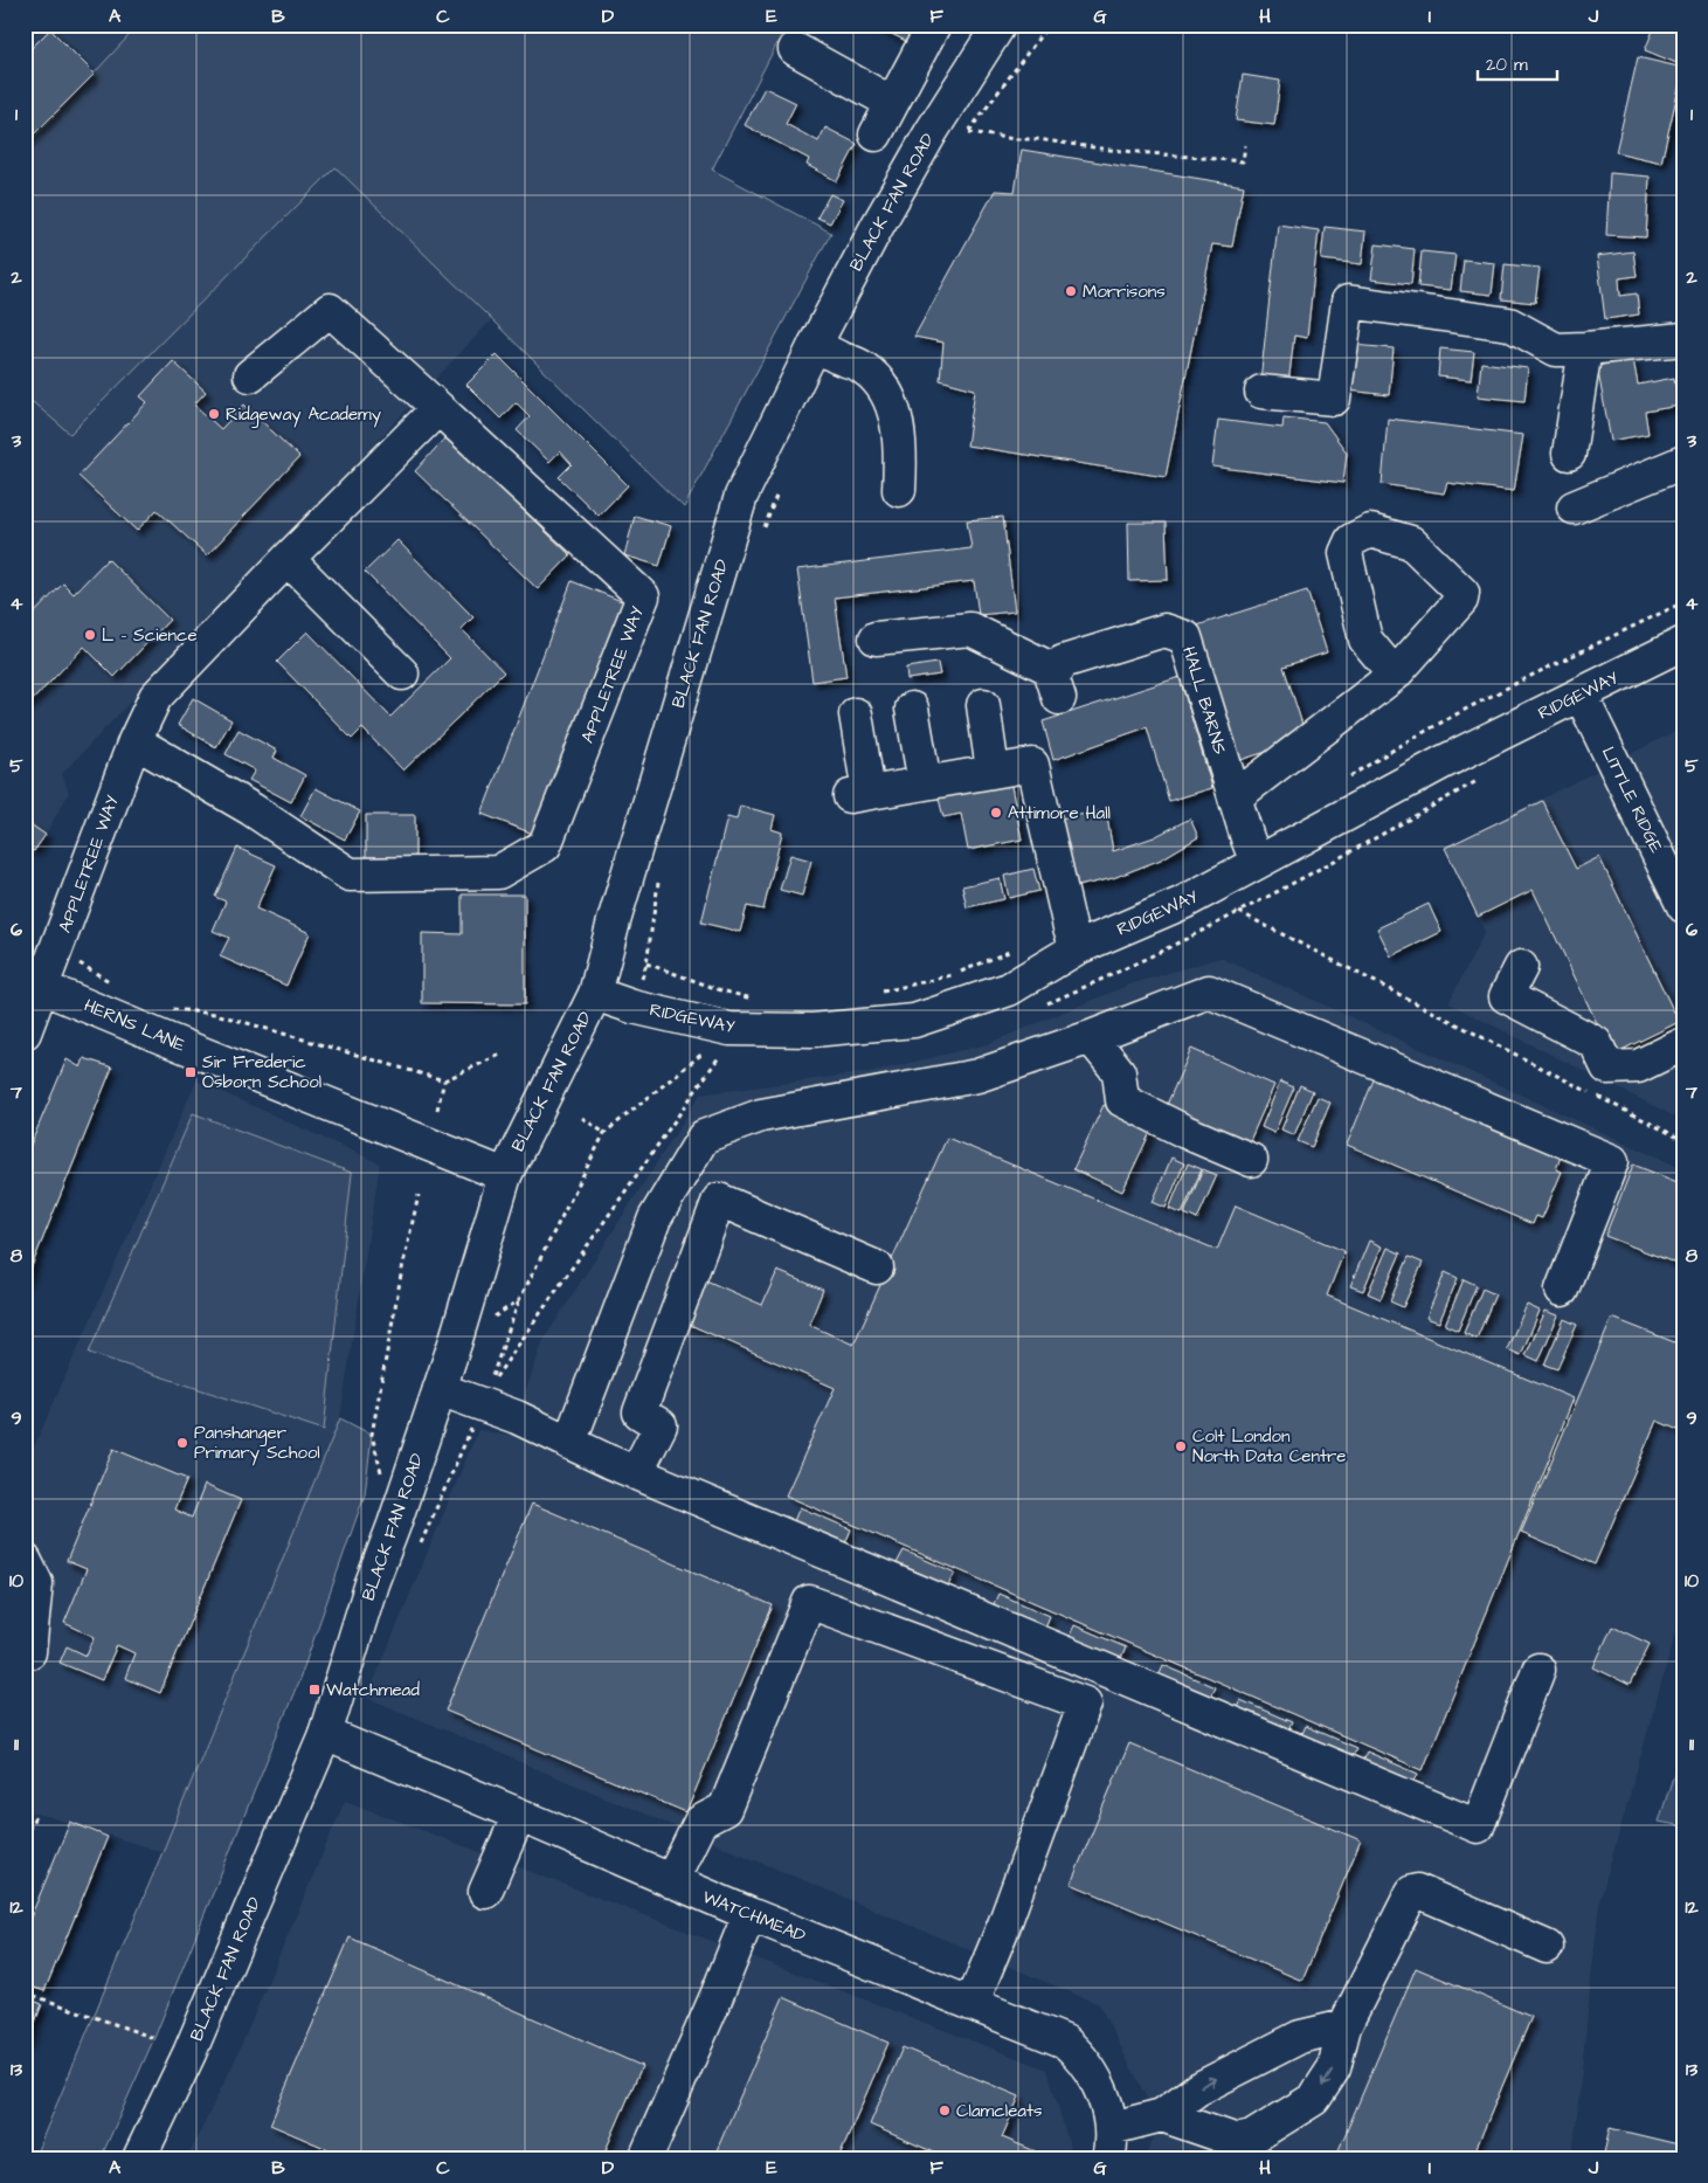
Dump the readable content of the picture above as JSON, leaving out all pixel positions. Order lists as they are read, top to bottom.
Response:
{
  "streets": {
    "street": [
      "BLACK FAN ROAD",
      "APPLETREE WAY",
      "RIDGEWAY",
      "HALL BARNS",
      "LITTLE RIDGE",
      "HERNS LANE",
      "WATCHMEAD"
    ]
  },
  "crossings": [
    ["BLACK FAN ROAD", "RIDGEWAY"],
    ["BLACK FAN ROAD", "HERNS LANE"],
    ["BLACK FAN ROAD", "WATCHMEAD"],
    ["APPLETREE WAY", "HERNS LANE"],
    ["RIDGEWAY", "HALL BARNS"],
    ["RIDGEWAY", "LITTLE RIDGE"]
  ],
  "places": {
    "other": [
      "Morrisons",
      "Ridgeway Academy",
      "L - Science",
      "Attimore Hall",
      "Panshanger Primary School",
      "Colt London North Data Centre",
      "Clamcleats"
    ],
    "transit": ["Sir Frederic Osborn School", "Watchmead"]
  },
  "scale_bar": "20 m",
  "grid": {
    "columns": [
      "A",
      "B",
      "C",
      "D",
      "E",
      "F",
      "G",
      "H",
      "I",
      "J"
    ],
    "rows": [
      "1",
      "2",
      "3",
      "4",
      "5",
      "6",
      "7",
      "8",
      "9",
      "10",
      "11",
      "12",
      "13"
    ]
  }
}
